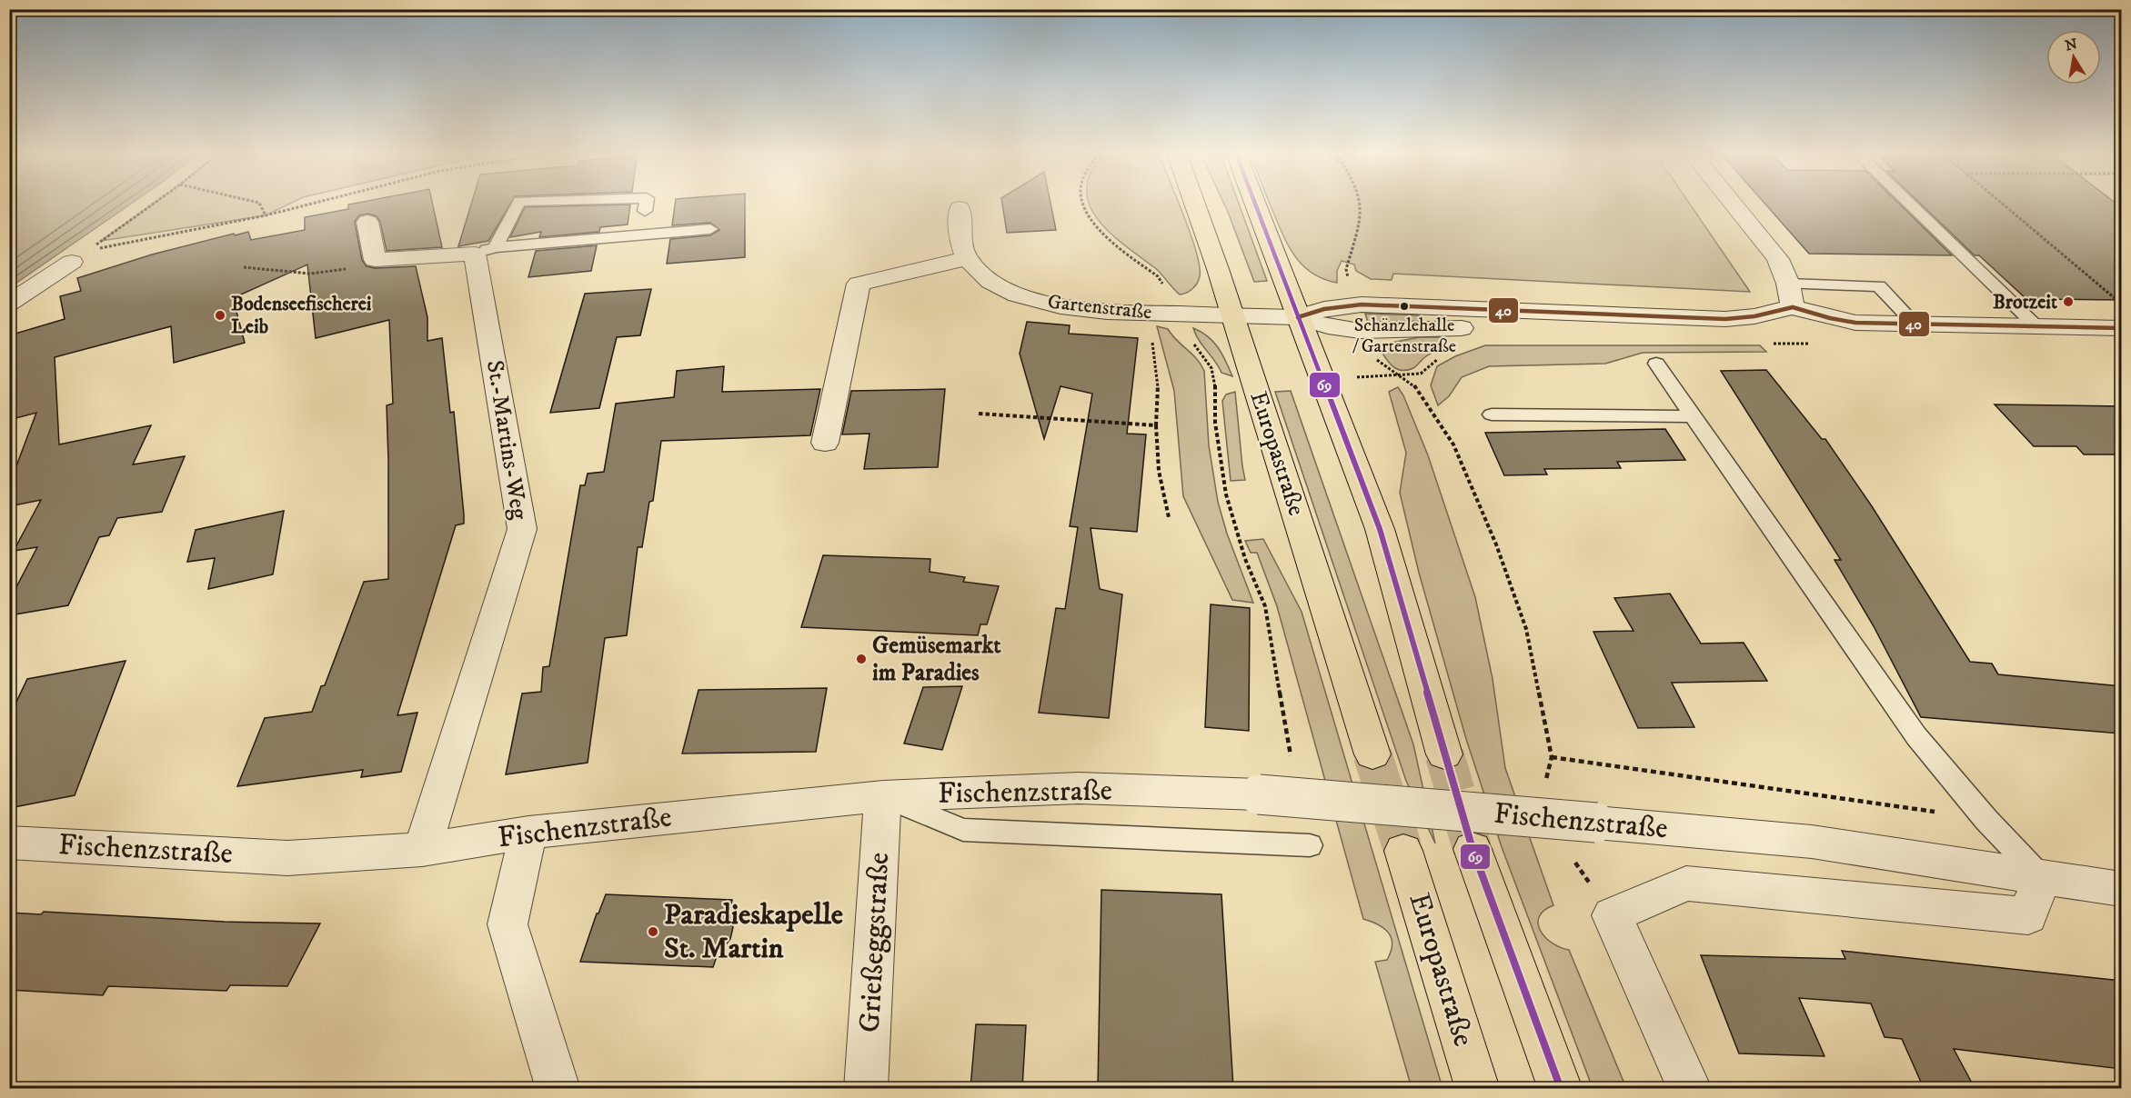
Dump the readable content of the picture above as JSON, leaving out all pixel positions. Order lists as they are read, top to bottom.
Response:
{
  "streets": {
    "main road": ["Europastraße"],
    "street": [
      "Gartenstraße",
      "St.-Martins-Weg",
      "Fischenzstraße",
      "Grießeggstraße"
    ]
  },
  "crossings": [
    ["Gartenstraße", "Europastraße"],
    ["St.-Martins-Weg", "Fischenzstraße"],
    ["Fischenzstraße", "Grießeggstraße"]
  ],
  "places": [
    "Brotzeit",
    "Schänzlehalle / Gartenstraße",
    "Bodenseefischerei Leib",
    "Gemüsemarkt im Paradies",
    "Paradieskapelle St. Martin"
  ],
  "lines": ["transit line 69", "transit line 40"],
  "north": "top"
}
